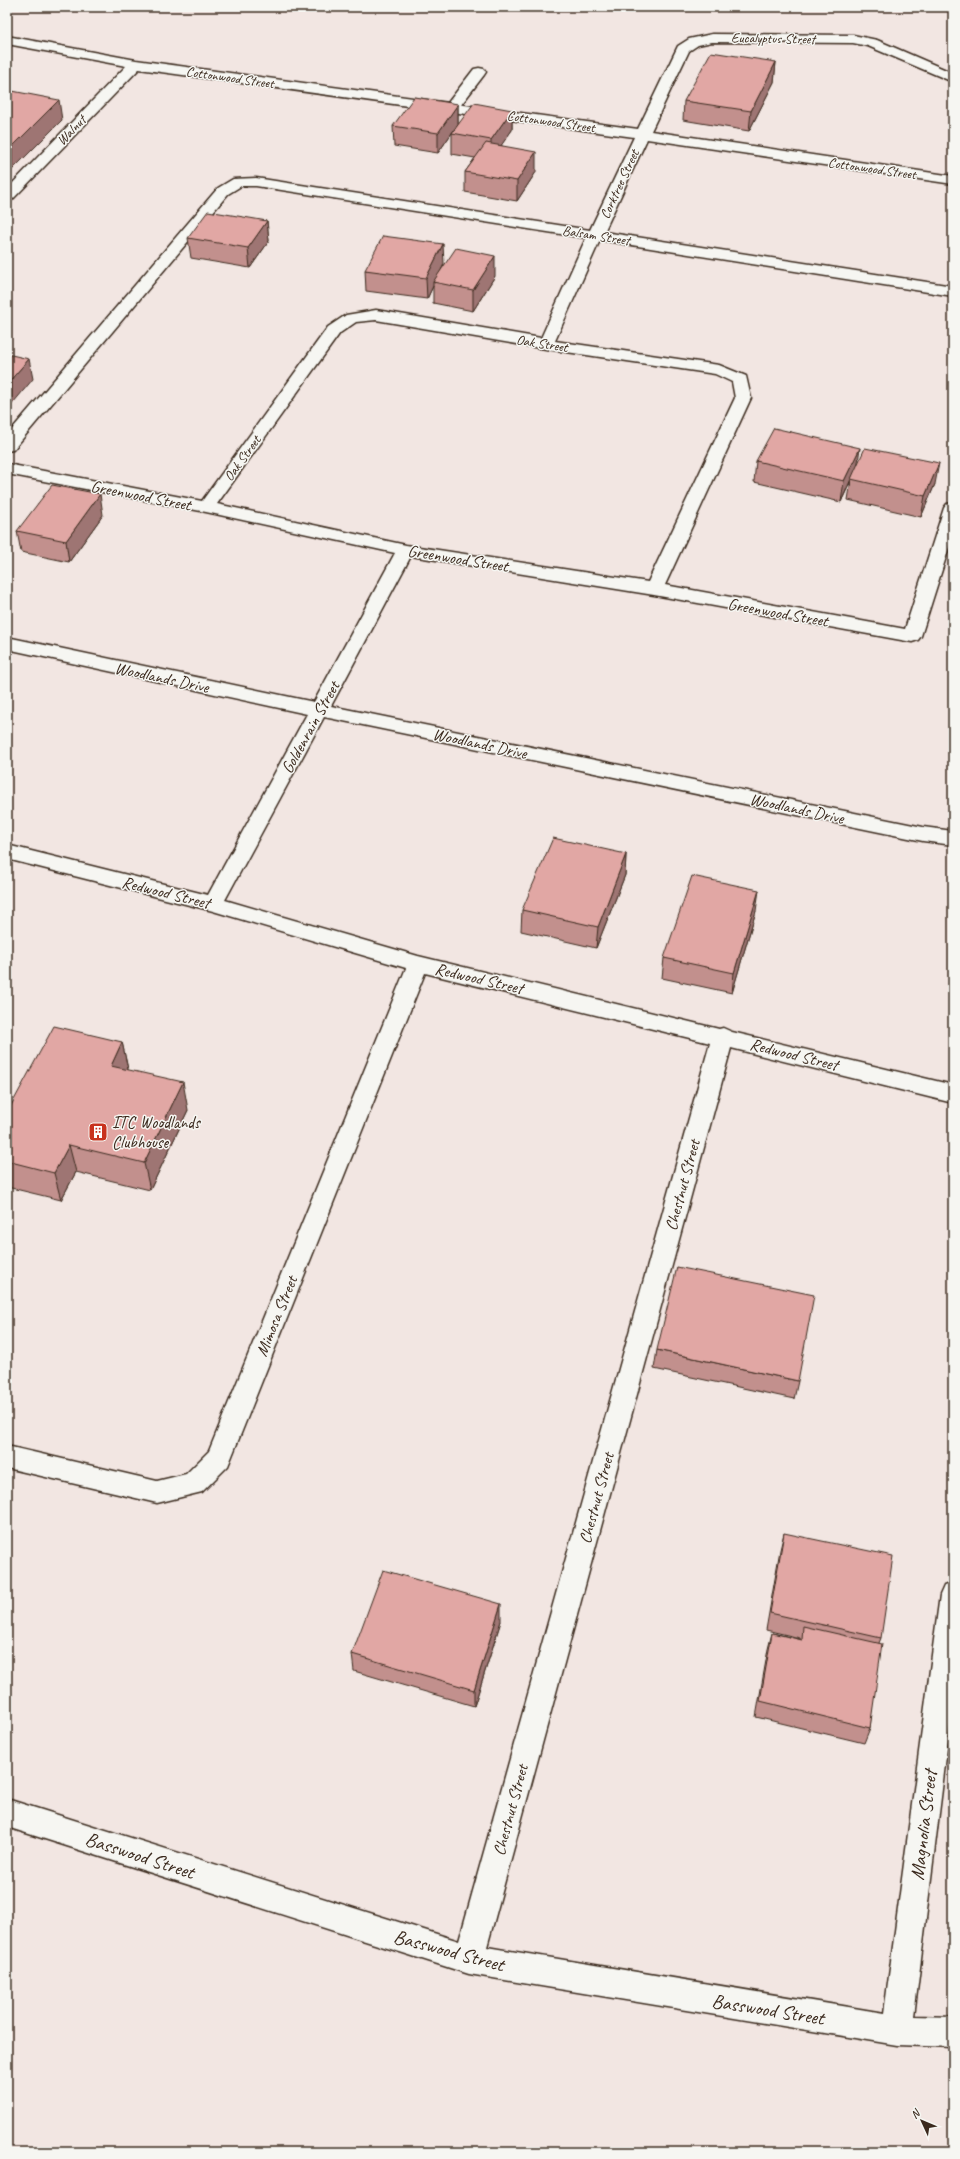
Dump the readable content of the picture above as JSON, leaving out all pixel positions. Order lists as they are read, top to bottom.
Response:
{
  "streets": {
    "street": [
      "Eucalyptus Street",
      "Cottonwood Street",
      "Walnut",
      "Corktree Street",
      "Balsam Street",
      "Oak Street",
      "Greenwood Street",
      "Woodlands Drive",
      "Goldenrain Street",
      "Redwood Street",
      "Chestnut Street",
      "Mimosa Street",
      "Magnolia Street",
      "Basswood Street"
    ]
  },
  "crossings": [
    ["Eucalyptus Street", "Cottonwood Street"],
    ["Eucalyptus Street", "Corktree Street"],
    ["Cottonwood Street", "Walnut"],
    ["Cottonwood Street", "Corktree Street"],
    ["Corktree Street", "Balsam Street"],
    ["Corktree Street", "Oak Street"],
    ["Oak Street", "Greenwood Street"],
    ["Greenwood Street", "Goldenrain Street"],
    ["Woodlands Drive", "Goldenrain Street"],
    ["Goldenrain Street", "Redwood Street"],
    ["Redwood Street", "Chestnut Street"],
    ["Redwood Street", "Mimosa Street"],
    ["Chestnut Street", "Basswood Street"],
    ["Magnolia Street", "Basswood Street"]
  ],
  "places": {
    "building": ["ITC Woodlands Clubhouse"]
  },
  "north": "top left"
}
